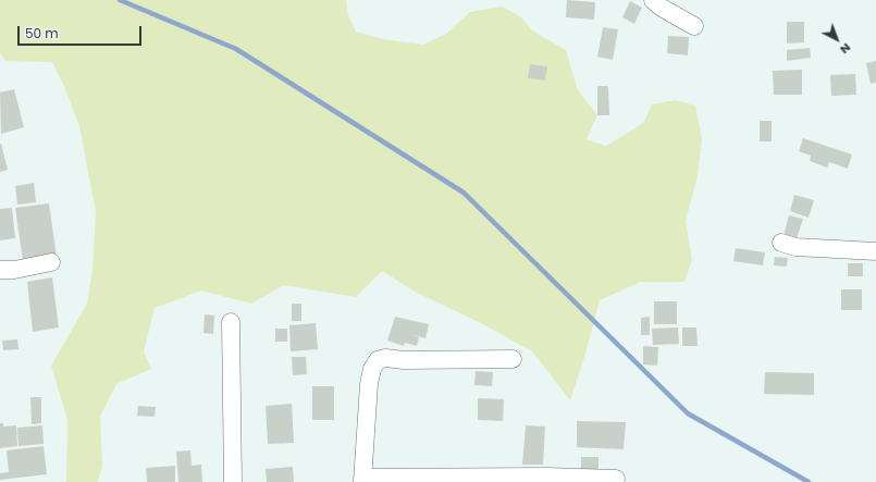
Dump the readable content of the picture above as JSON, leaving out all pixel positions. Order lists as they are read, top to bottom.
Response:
{
  "scale_bar": "50 m",
  "north": "bottom right"
}
